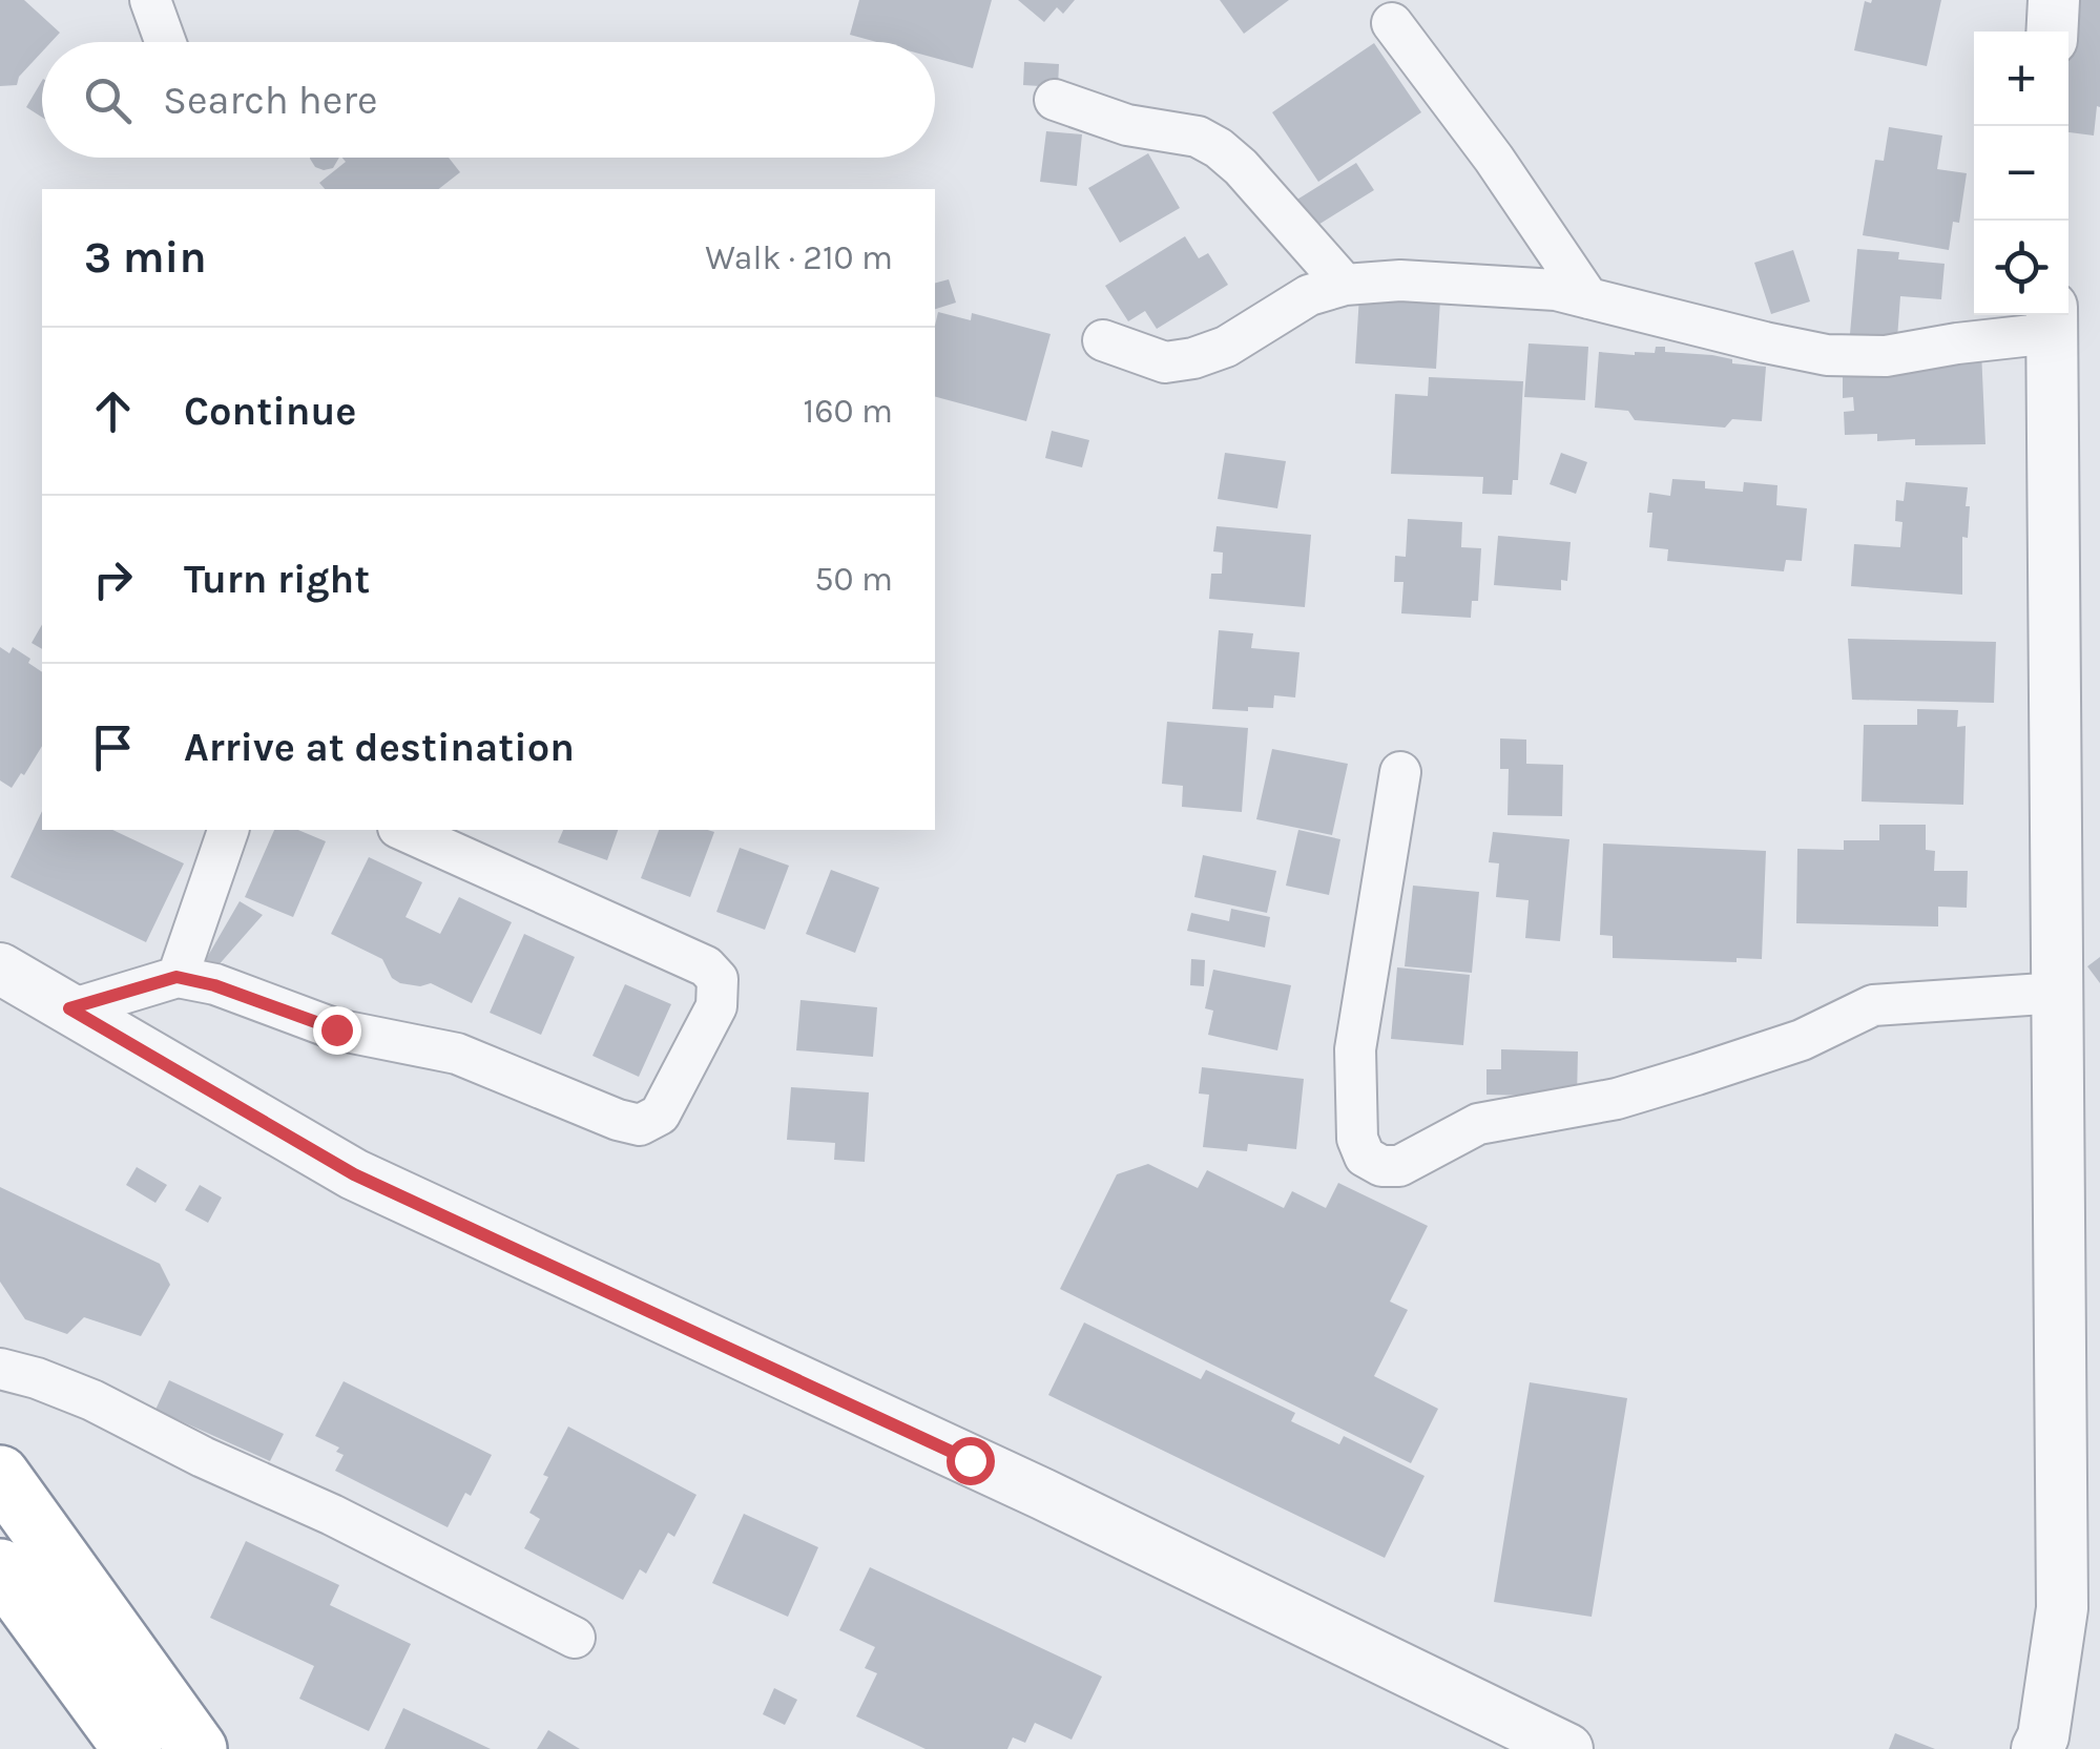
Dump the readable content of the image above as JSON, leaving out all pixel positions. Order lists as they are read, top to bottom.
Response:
{
  "page": {
    "map_buttons": ["+", "−"],
    "search": "Search here",
    "heading": ["3 min", "Walk · 210 m"],
    "list": [
      ["Continue", "160 m"],
      ["Turn right", "50 m"],
      "Arrive at destination"
    ]
  }
}
